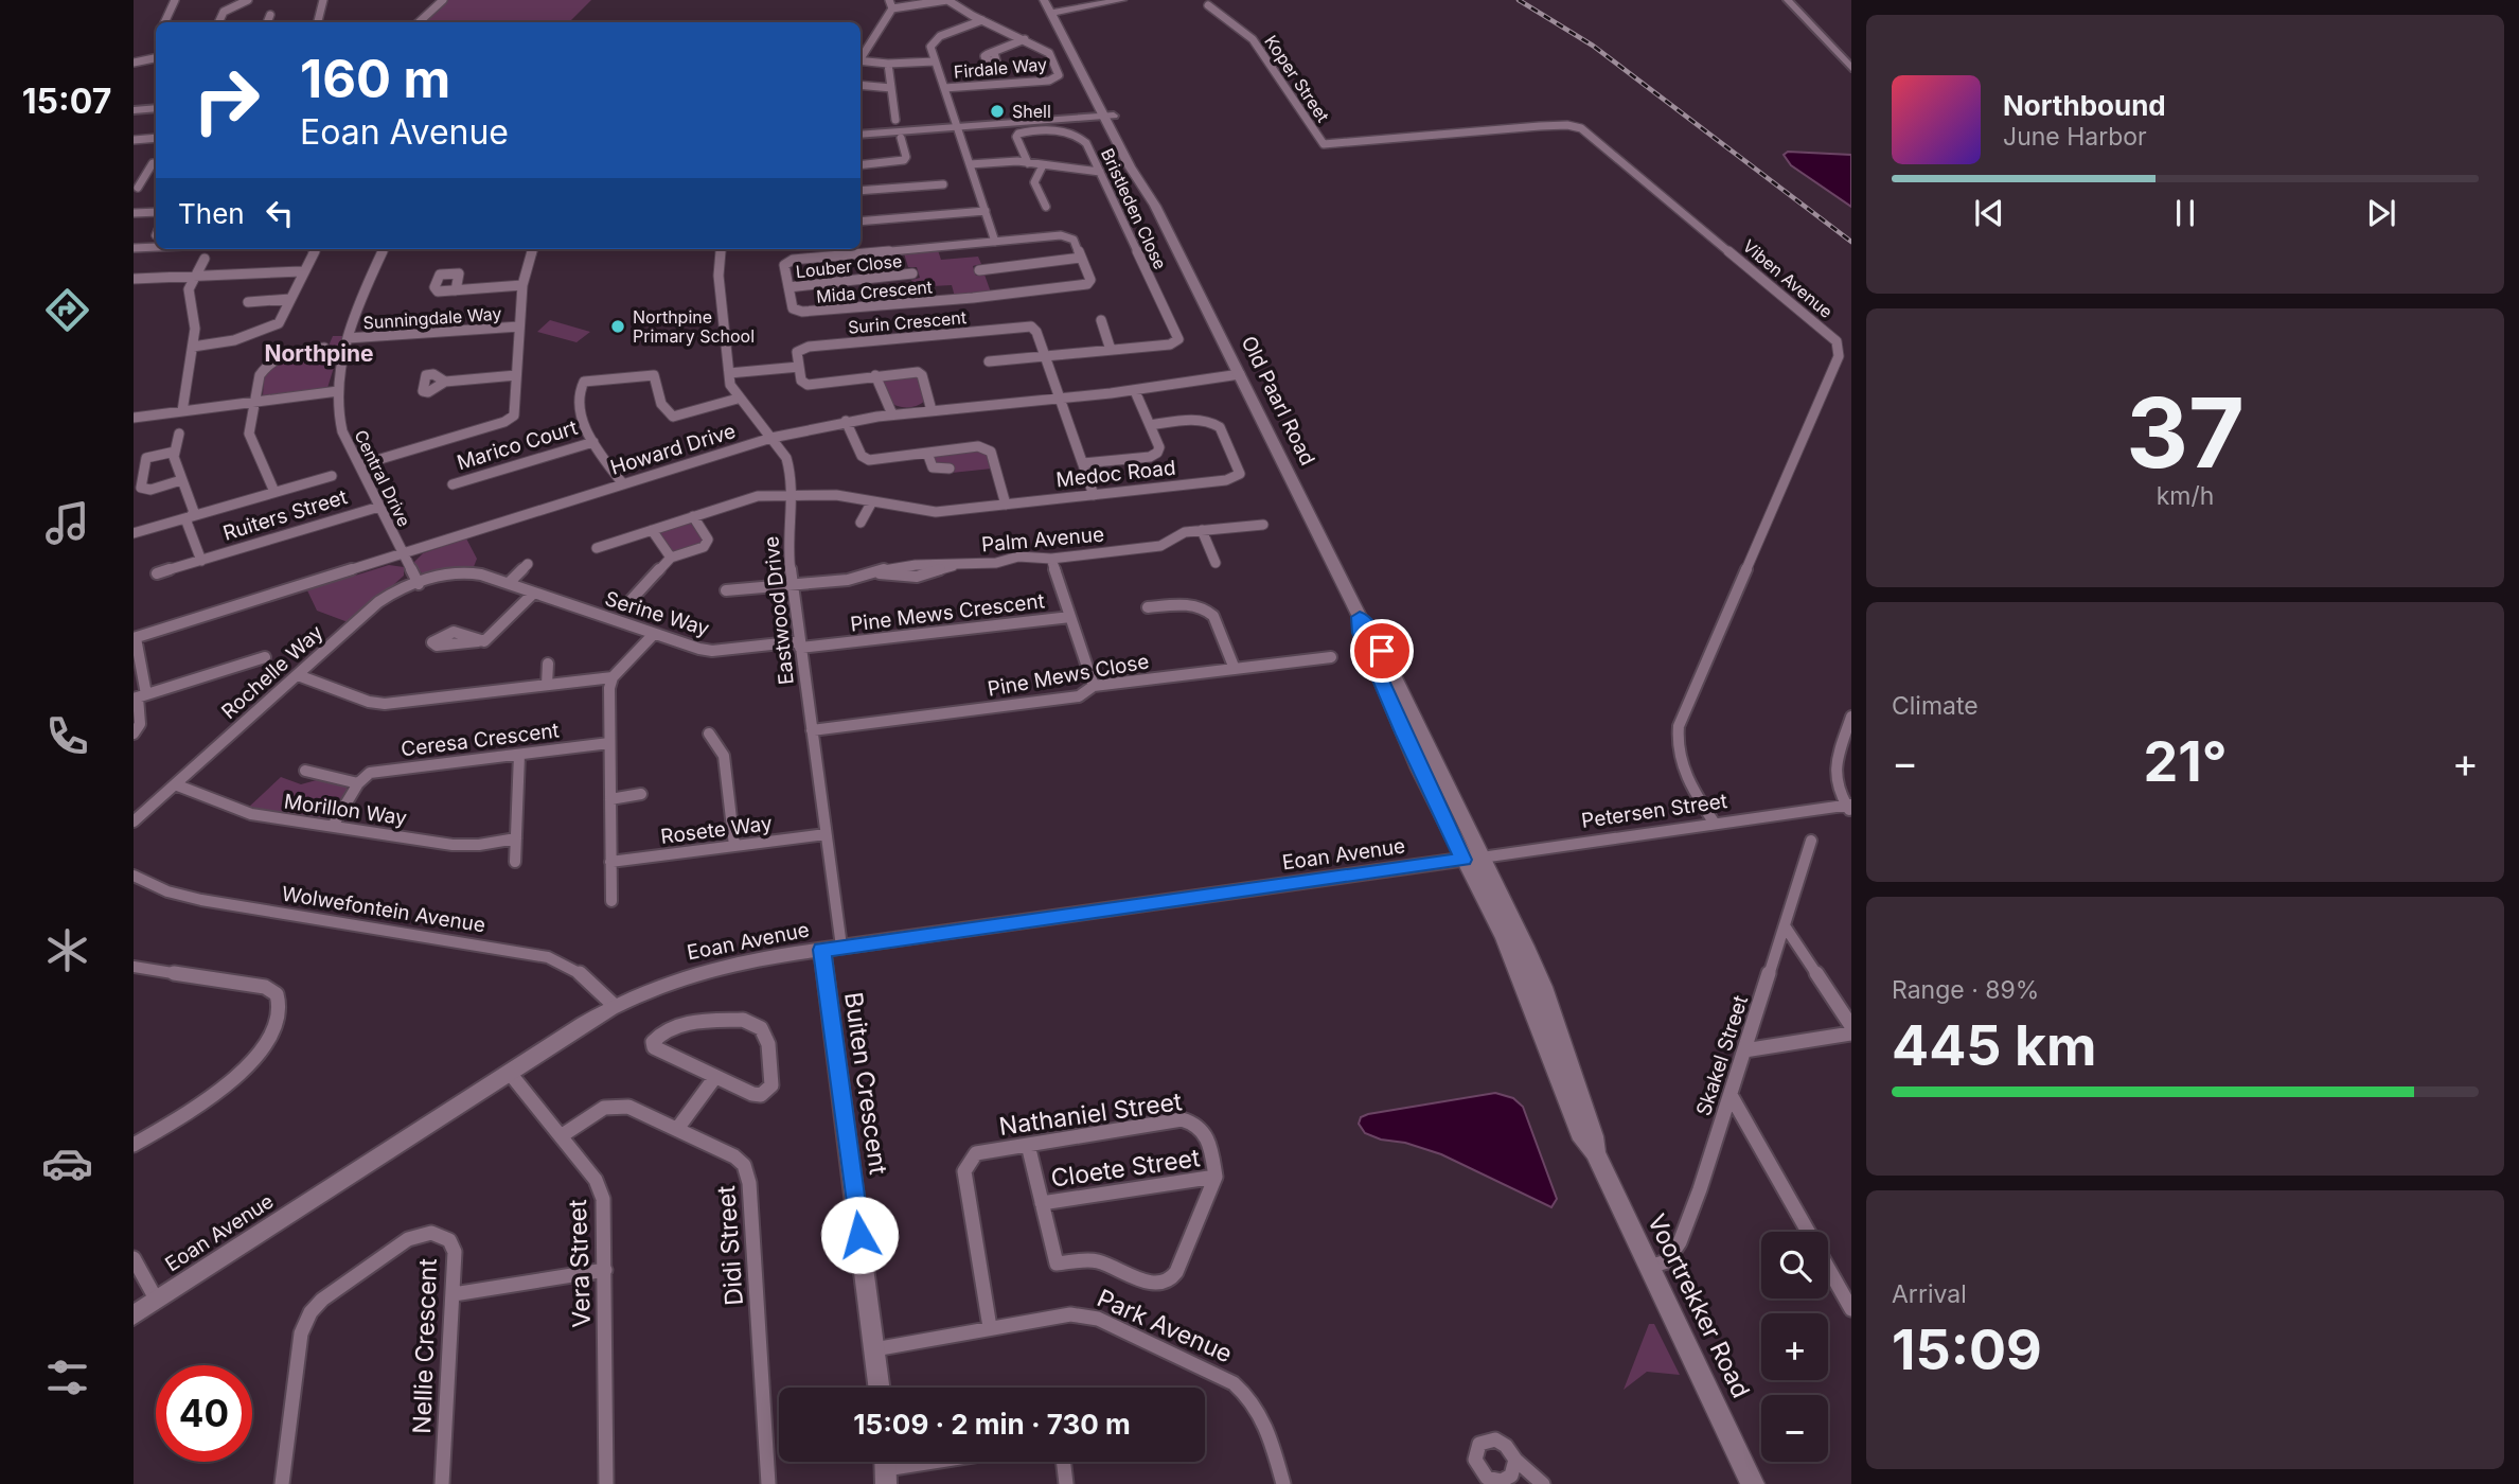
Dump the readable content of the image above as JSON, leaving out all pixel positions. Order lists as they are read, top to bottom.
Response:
{
  "streets": {
    "main road": ["Old Paarl Road", "Voortrekker Road"],
    "street": [
      "Firdale Way",
      "Koper Street",
      "Bristleden Close",
      "Louber Close",
      "Viben Avenue",
      "Mida Crescent",
      "Sunningdale Way",
      "Surin Crescent",
      "Marico Court",
      "Howard Drive",
      "Medoc Road",
      "Central Drive",
      "Ruiters Street",
      "Palm Avenue",
      "Eastwood Drive",
      "Pine Mews Crescent",
      "Serine Way",
      "Rochelle Way",
      "Pine Mews Close",
      "Ceresa Crescent",
      "Morillon Way",
      "Petersen Street",
      "Rosete Way",
      "Eoan Avenue",
      "Wolwefontein Avenue",
      "Skakel Street",
      "Buiten Crescent",
      "Nathaniel Street",
      "Cloete Street",
      "Didi Street",
      "Vera Street",
      "Park Avenue",
      "Nellie Crescent"
    ]
  },
  "crossings": [
    ["Koper Street", "Viben Avenue"],
    ["Louber Close", "Mida Crescent"],
    ["Viben Avenue", "Petersen Street"],
    ["Sunningdale Way", "Central Drive"],
    ["Surin Crescent", "Howard Drive"],
    ["Surin Crescent", "Medoc Road"],
    ["Old Paarl Road", "Howard Drive"],
    ["Old Paarl Road", "Petersen Street"],
    ["Old Paarl Road", "Eoan Avenue"],
    ["Old Paarl Road", "Voortrekker Road"],
    ["Howard Drive", "Central Drive"],
    ["Howard Drive", "Eastwood Drive"],
    ["Medoc Road", "Eastwood Drive"],
    ["Central Drive", "Ruiters Street"],
    ["Palm Avenue", "Eastwood Drive"],
    ["Eastwood Drive", "Pine Mews Crescent"],
    ["Eastwood Drive", "Serine Way"],
    ["Eastwood Drive", "Pine Mews Close"],
    ["Eastwood Drive", "Rosete Way"],
    ["Eastwood Drive", "Eoan Avenue"],
    ["Eastwood Drive", "Buiten Crescent"],
    ["Pine Mews Crescent", "Serine Way"],
    ["Pine Mews Crescent", "Pine Mews Close"],
    ["Serine Way", "Rochelle Way"],
    ["Rochelle Way", "Morillon Way"],
    ["Petersen Street", "Eoan Avenue"],
    ["Petersen Street", "Voortrekker Road"],
    ["Eoan Avenue", "Wolwefontein Avenue"],
    ["Eoan Avenue", "Buiten Crescent"],
    ["Eoan Avenue", "Vera Street"],
    ["Eoan Avenue", "Voortrekker Road"],
    ["Skakel Street", "Voortrekker Road"],
    ["Buiten Crescent", "Park Avenue"],
    ["Nathaniel Street", "Cloete Street"],
    ["Nathaniel Street", "Park Avenue"],
    ["Didi Street", "Vera Street"]
  ],
  "districts": ["Northpine"],
  "places": ["Shell", "Northpine Primary School"],
  "page": {
    "tabs": "15:07",
    "turn": ["160 m", "Eoan Avenue"],
    "song": ["Northbound", "June Harbor"],
    "then": "Then",
    "tile": [
      ["37", "km/h"],
      "Climate",
      ["Range · 89%", "445 km"],
      ["Arrival", "15:09"]
    ],
    "heat": ["−", "21°", "+"],
    "map_buttons": ["+", "−"],
    "limit": "40",
    "trip": "15:09 · 2 min · 730 m"
  }
}
